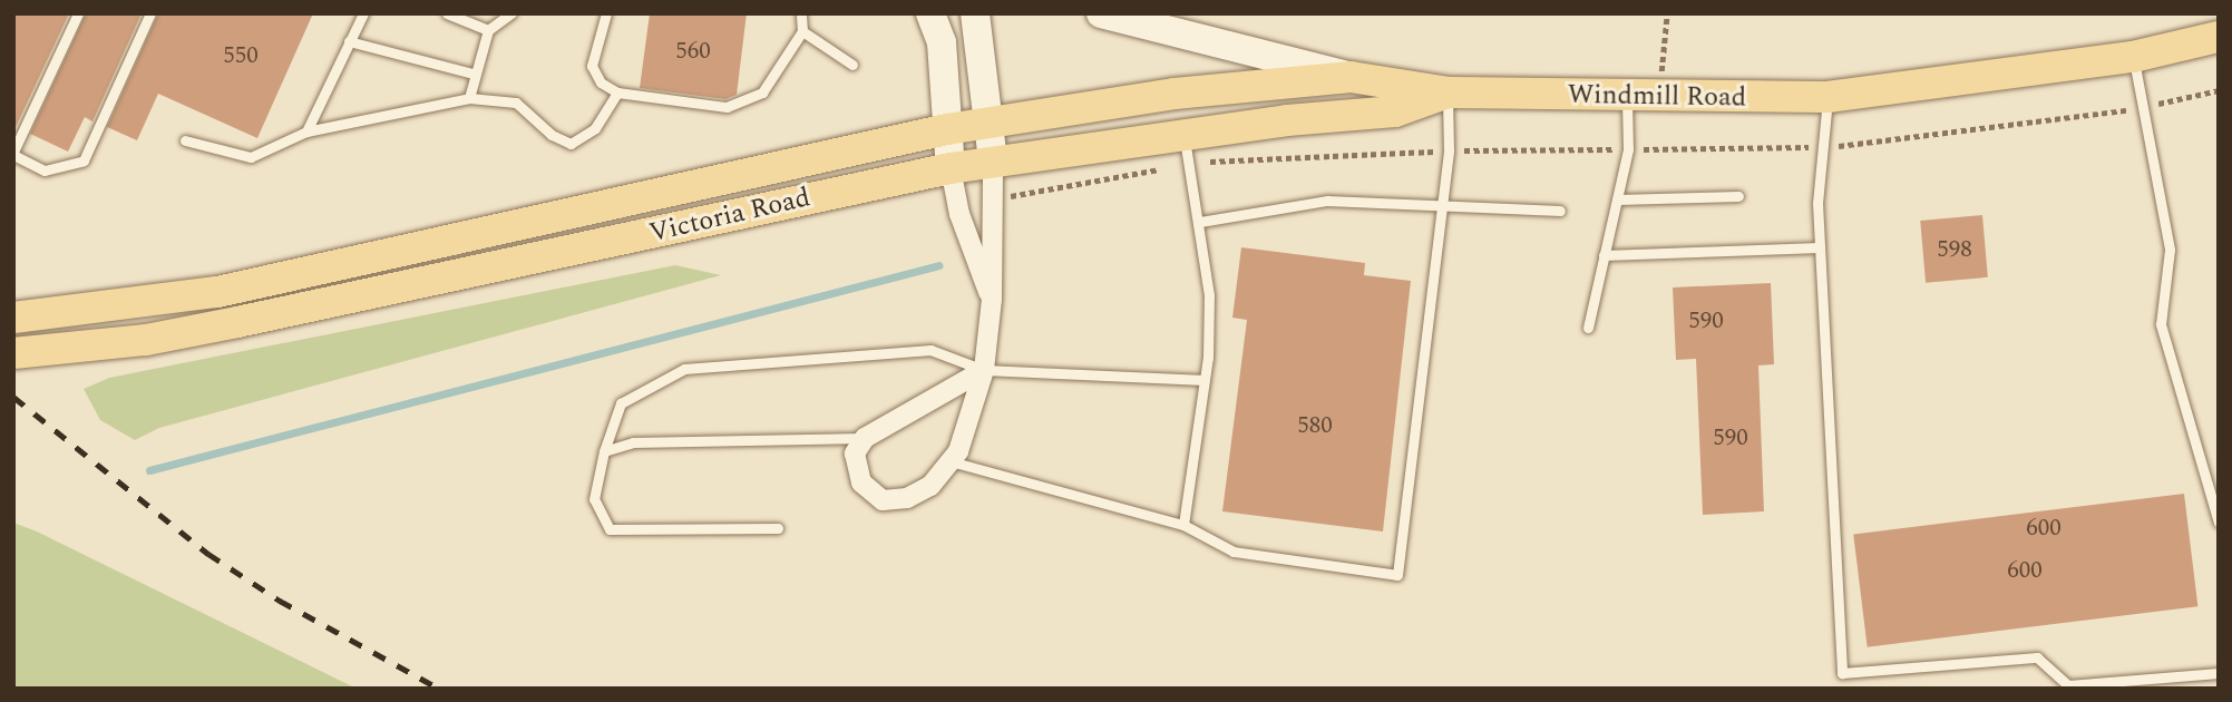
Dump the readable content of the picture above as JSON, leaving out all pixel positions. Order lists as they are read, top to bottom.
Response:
{
  "streets": {
    "main road": ["Windmill Road", "Victoria Road"]
  },
  "crossings": [
    ["Windmill Road", "Victoria Road"]
  ],
  "house_numbers": [
    "560",
    "550",
    "598",
    "590",
    "580",
    "590",
    "600",
    "600"
  ]
}
